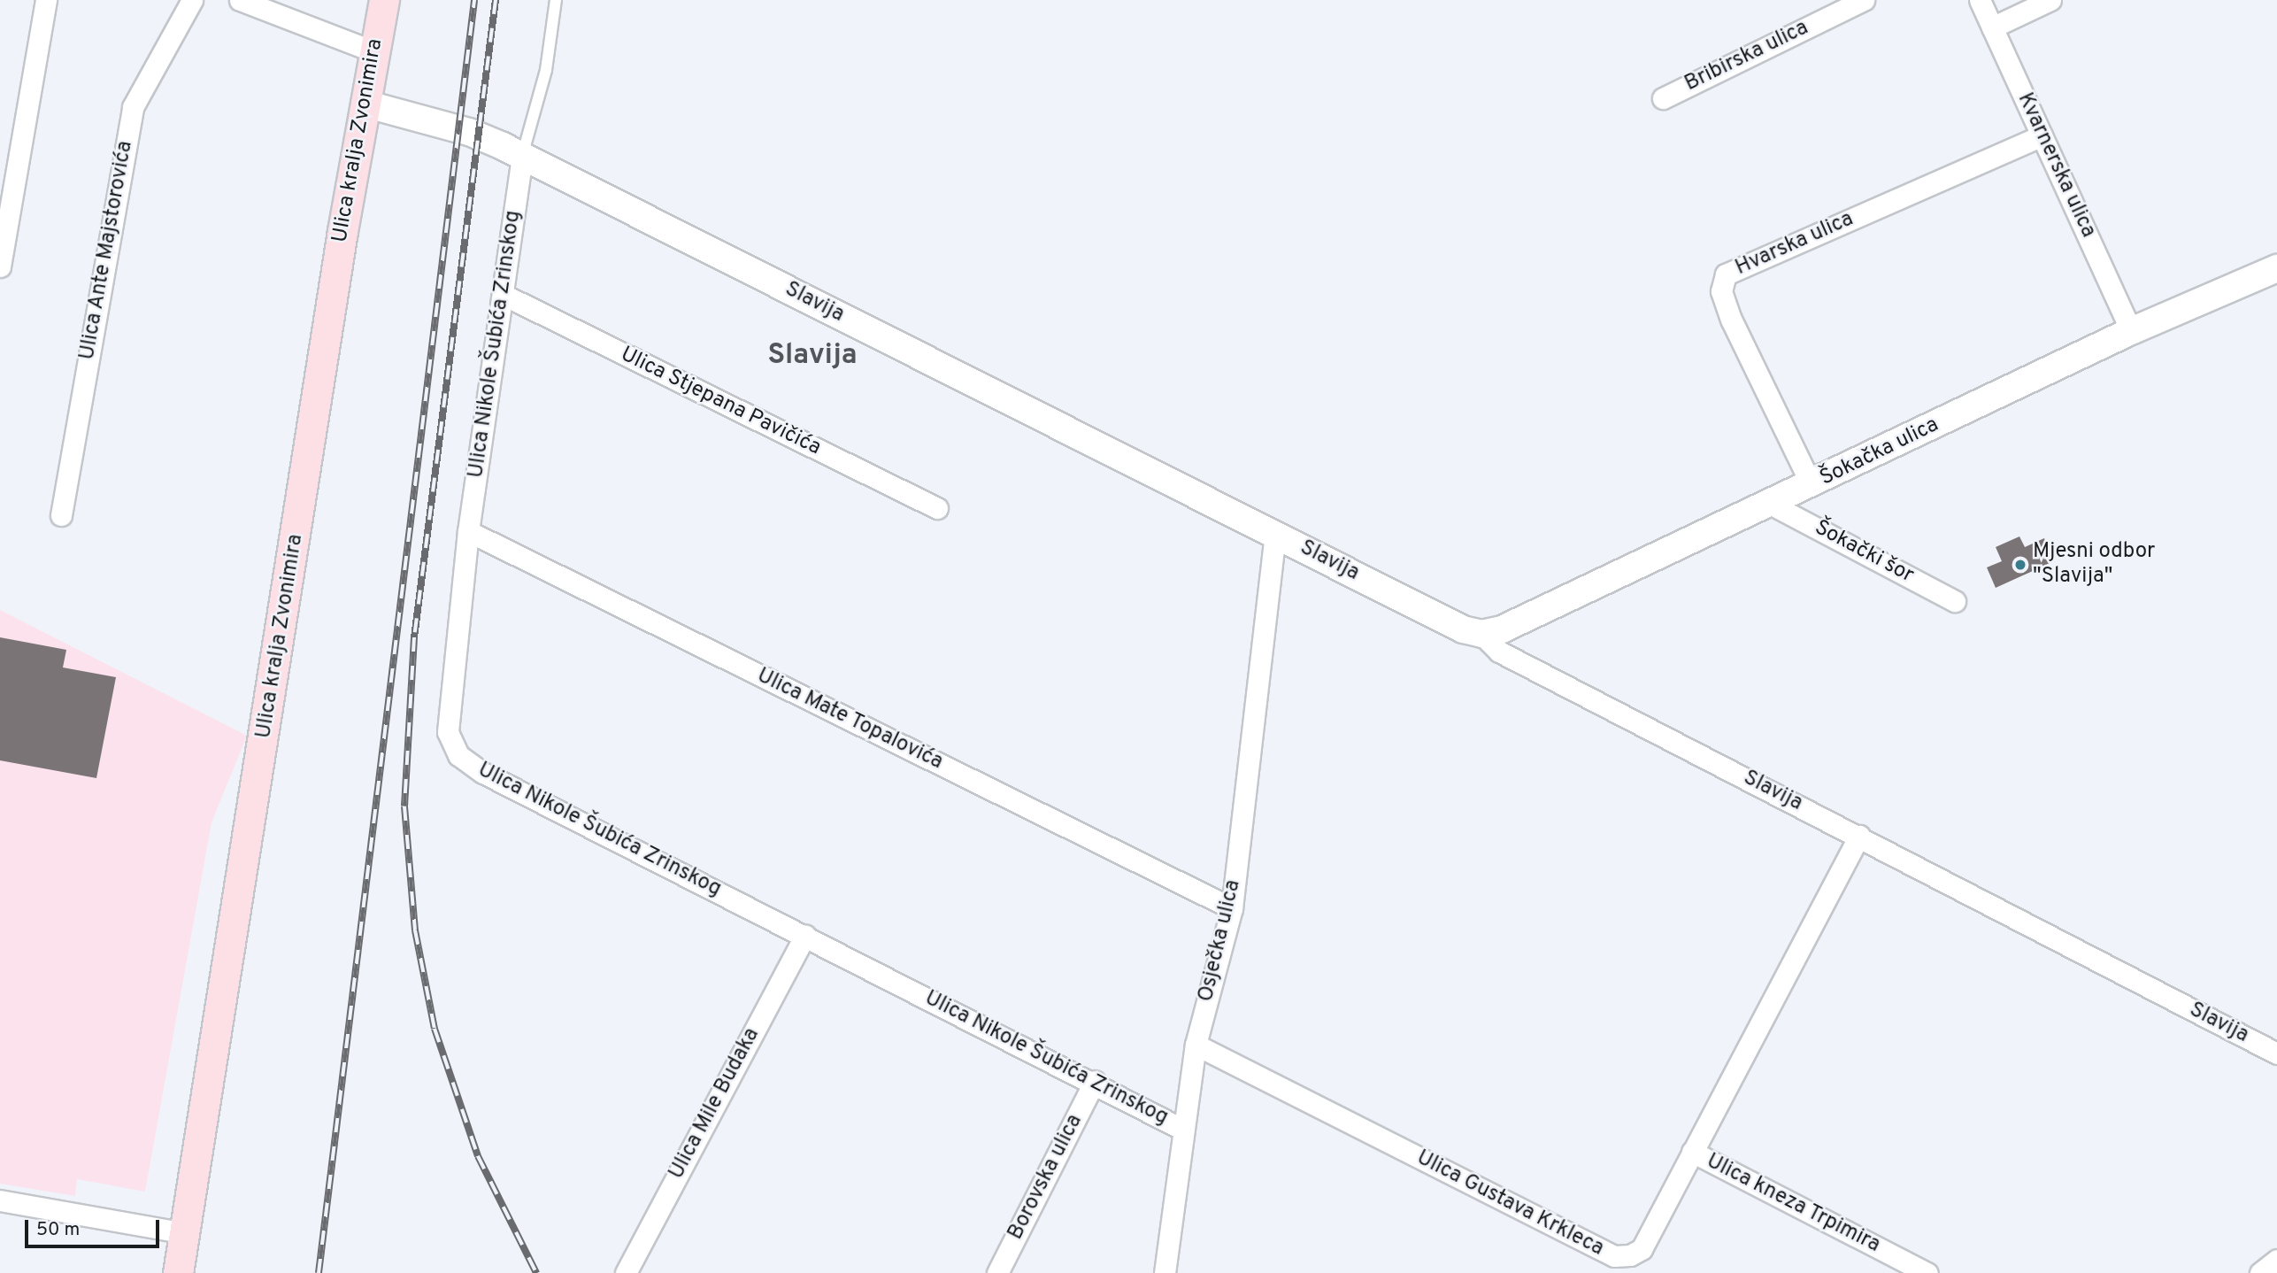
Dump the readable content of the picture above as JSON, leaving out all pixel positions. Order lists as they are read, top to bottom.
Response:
{
  "streets": {
    "main road": ["Ulica kralja Zvonimira"],
    "street": [
      "Bribirska ulica",
      "Kvarnerska ulica",
      "Hvarska ulica",
      "Ulica Ante Majstorovića",
      "Slavija",
      "Ulica Nikole Šubića Zrinskog",
      "Ulica Stjepana Pavičića",
      "Šokačka ulica",
      "Šokački šor",
      "Ulica Mate Topalovića",
      "Osječka ulica",
      "Ulica Mile Budaka",
      "Borovska ulica",
      "Ulica Gustava Krkleca",
      "Ulica kneza Trpimira"
    ]
  },
  "crossings": [
    ["Ulica kralja Zvonimira", "Slavija"],
    ["Kvarnerska ulica", "Hvarska ulica"],
    ["Kvarnerska ulica", "Šokačka ulica"],
    ["Hvarska ulica", "Šokačka ulica"],
    ["Slavija", "Ulica Nikole Šubića Zrinskog"],
    ["Slavija", "Šokačka ulica"],
    ["Slavija", "Osječka ulica"],
    ["Slavija", "Ulica Gustava Krkleca"],
    ["Ulica Nikole Šubića Zrinskog", "Ulica Stjepana Pavičića"],
    ["Ulica Nikole Šubića Zrinskog", "Ulica Mate Topalovića"],
    ["Ulica Nikole Šubića Zrinskog", "Osječka ulica"],
    ["Ulica Nikole Šubića Zrinskog", "Ulica Mile Budaka"],
    ["Ulica Nikole Šubića Zrinskog", "Borovska ulica"],
    ["Šokačka ulica", "Šokački šor"],
    ["Ulica Mate Topalovića", "Osječka ulica"],
    ["Osječka ulica", "Ulica Gustava Krkleca"],
    ["Ulica Gustava Krkleca", "Ulica kneza Trpimira"]
  ],
  "districts": ["Slavija"],
  "places": ["Mjesni odbor \"Slavija\""],
  "scale_bar": "50 m"
}
